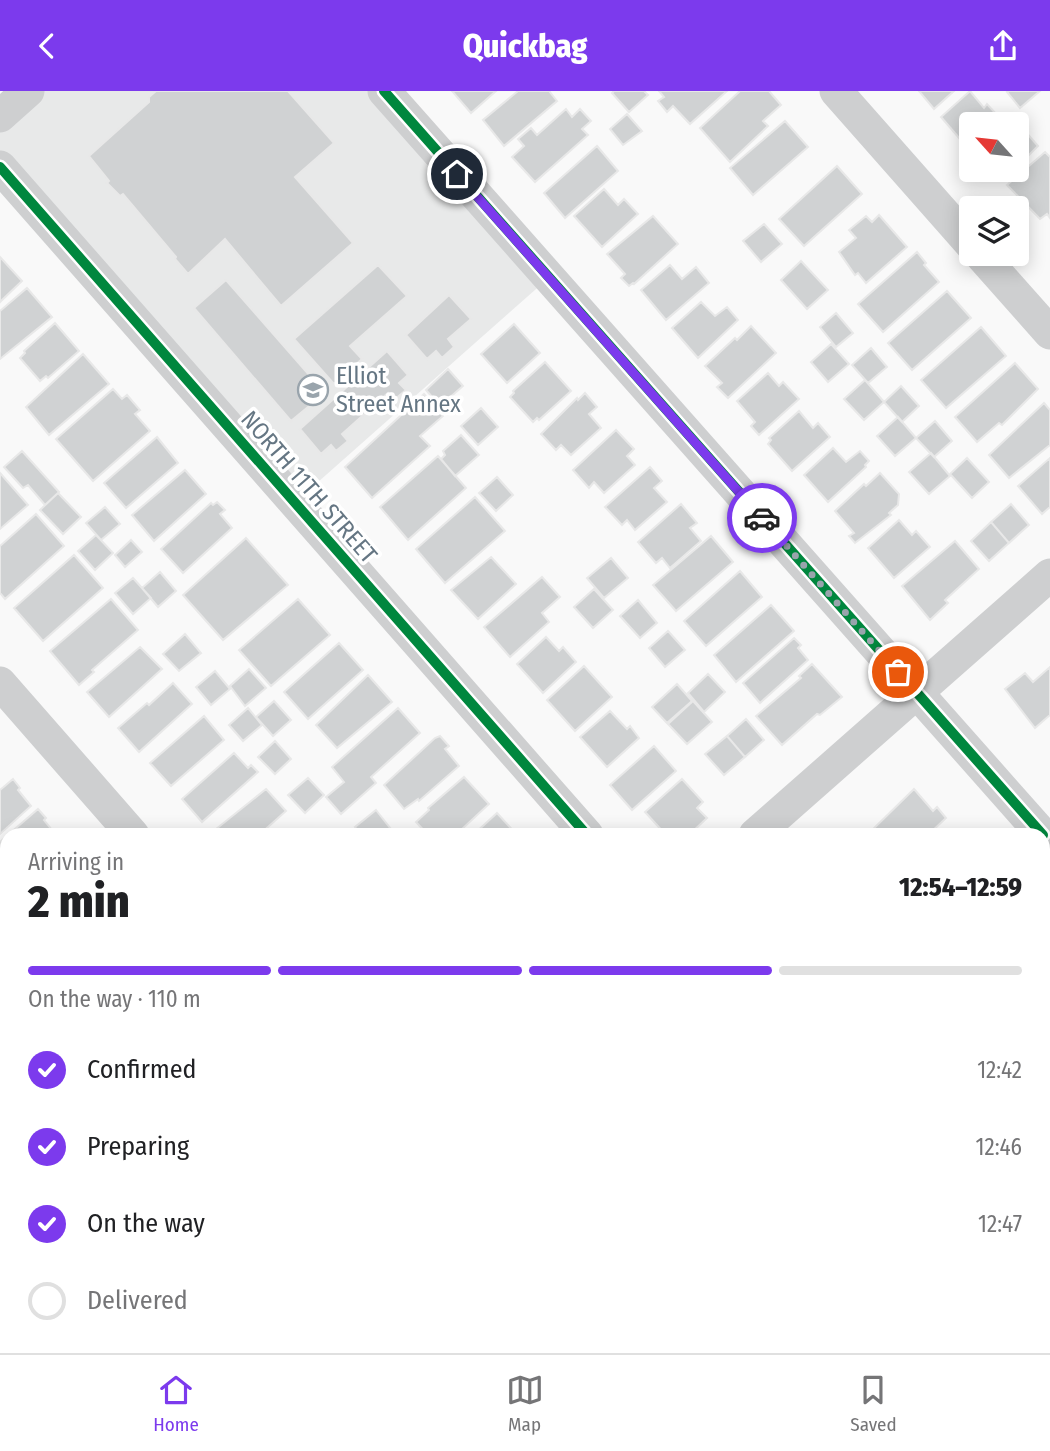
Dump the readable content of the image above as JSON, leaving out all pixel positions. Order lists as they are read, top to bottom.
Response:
{
  "streets": {
    "street": ["NORTH 11TH STREET"]
  },
  "places": {
    "school or university": ["Elliot Street Annex"]
  },
  "north": "top left",
  "page": {
    "header": "Quickbag",
    "heading": ["2 min", "Arriving in", "12:54–12:59"],
    "bar": "On the way · 110 m",
    "list": [
      ["Confirmed", "12:42"],
      ["Preparing", "12:46"],
      ["On the way", "12:47"],
      "Delivered"
    ],
    "tabs": ["Home", "Map", "Saved"]
  }
}
